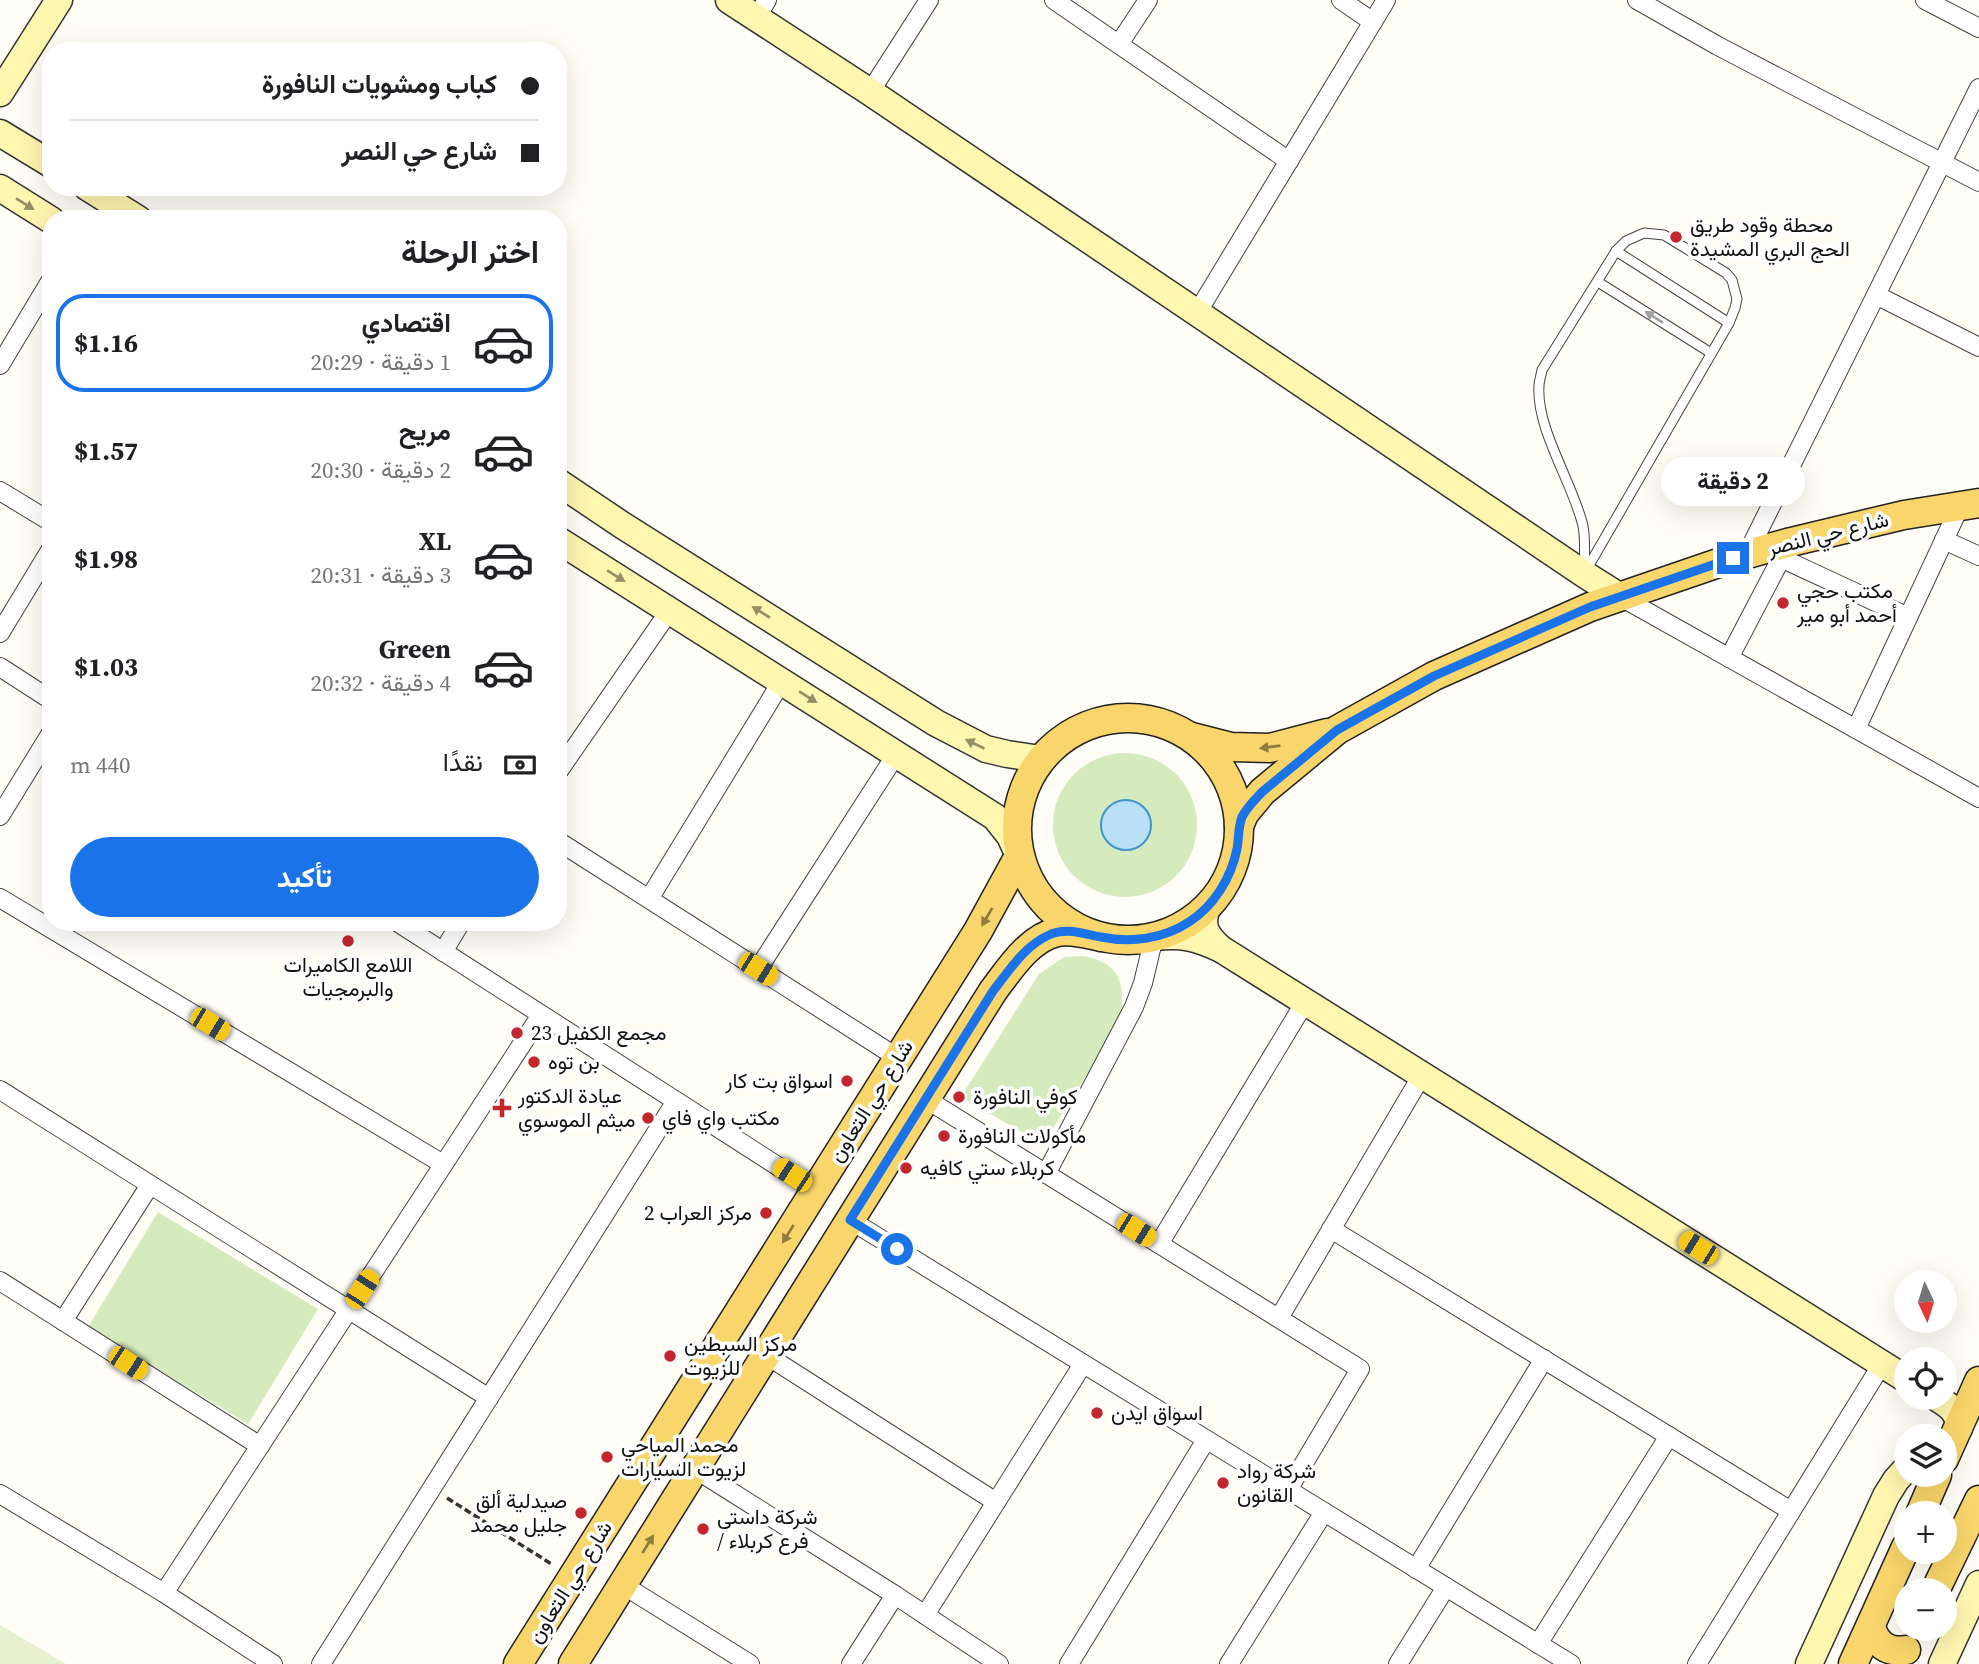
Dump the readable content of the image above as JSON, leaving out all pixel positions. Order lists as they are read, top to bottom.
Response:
{
  "streets": {
    "main road": ["شارع حي النصر", "شارع حي التعاون"]
  },
  "places": {
    "other": [
      "محطة وقود طريق الحج البري المشيدة",
      "مكتب حجي أحمد أبو مير",
      "اللامع الكاميرات والبرمجيات",
      "مجمع الكفيل 23",
      "بن توه",
      "اسواق بت كار",
      "كوفي النافورة",
      "مكتب واي فاي",
      "مأكولات النافورة",
      "كربلاء ستي كافيه",
      "مركز العراب 2",
      "مركز السبطين للزيوت",
      "اسواق ايدن",
      "محمد المياحي لزيوت السيارات",
      "شركة رواد القانون",
      "صيدلية ألق جليل محمد",
      "شركة داستي / فرع كربلاء"
    ],
    "health": ["عيادة الدكتور ميثم الموسوي"]
  },
  "north": "bottom",
  "page": {
    "banner": ["كباب ومشويات النافورة", "شارع حي النصر"],
    "heading": "اختر الرحلة",
    "list": [
      {
        "name": "اقتصادي",
        "note": "1 دقيقة · 20:29",
        "value": "$1.16"
      },
      {
        "name": "مريح",
        "note": "2 دقيقة · 20:30",
        "value": "$1.57"
      },
      {
        "name": "XL",
        "note": "3 دقيقة · 20:31",
        "value": "$1.98"
      },
      {
        "name": "Green",
        "note": "4 دقيقة · 20:32",
        "value": "$1.03"
      }
    ],
    "bubble": "2 دقيقة",
    "pay": ["نقدًا", "440 m"],
    "buttons": "تأكيد",
    "map_buttons": ["+", "−"]
  }
}
